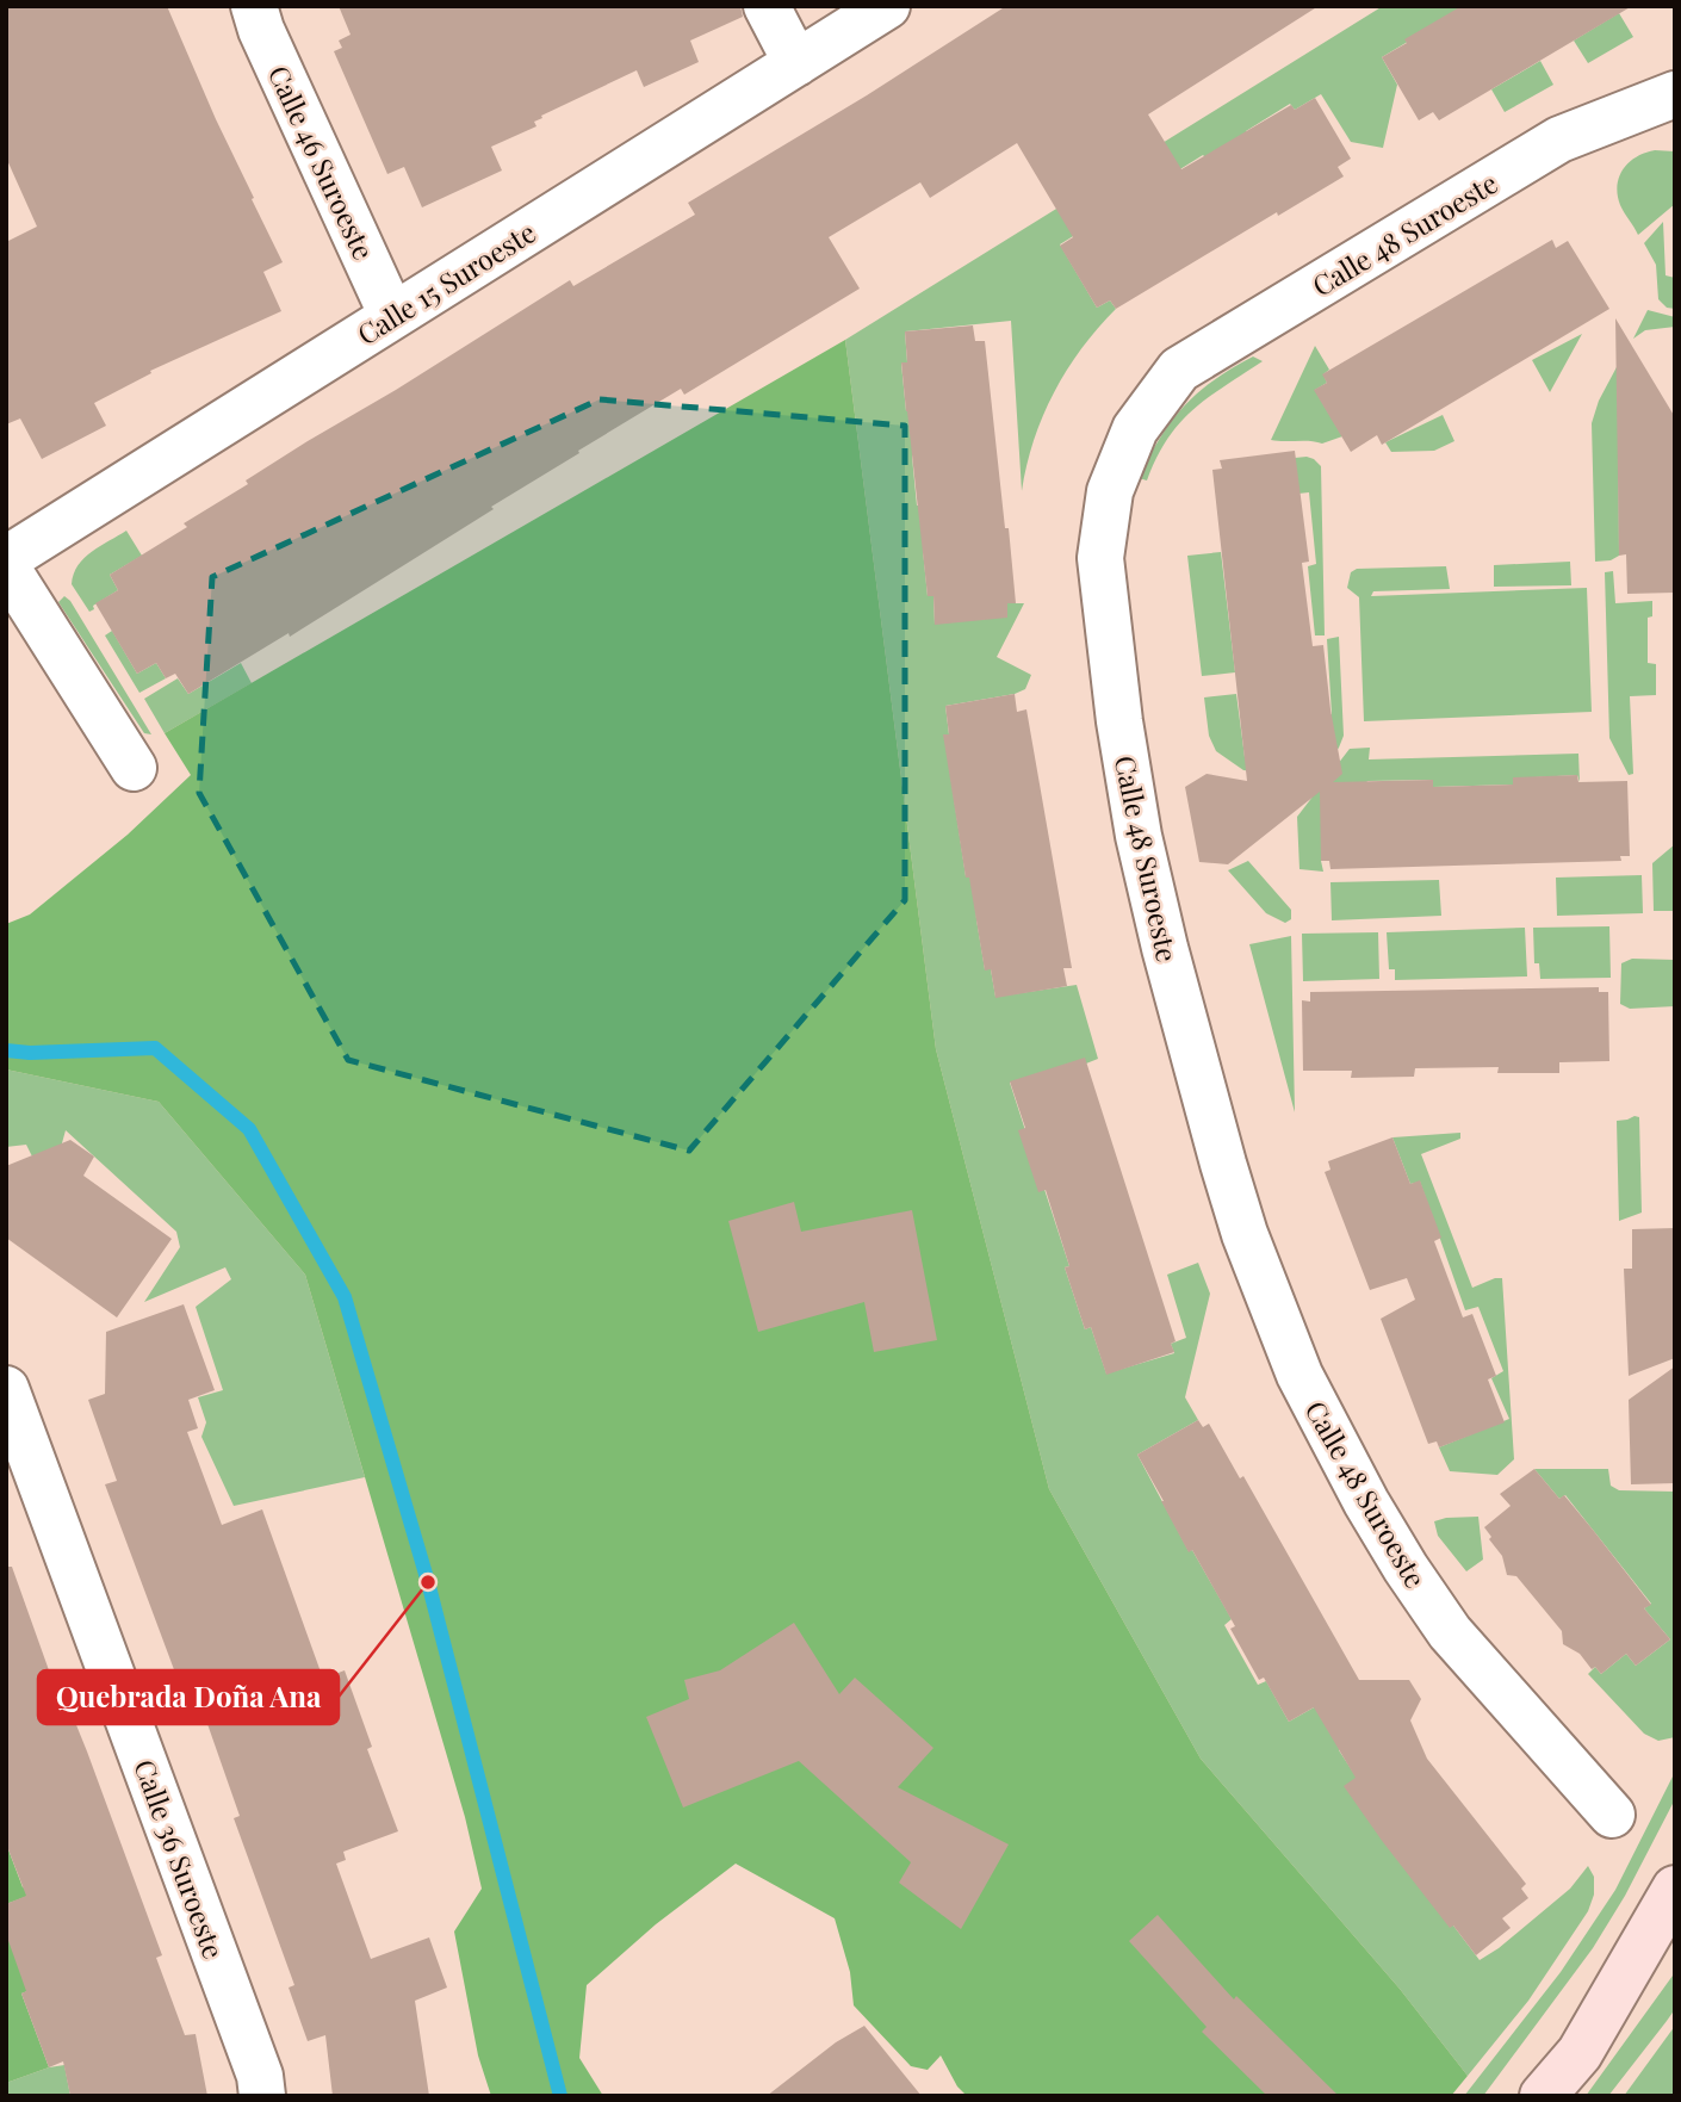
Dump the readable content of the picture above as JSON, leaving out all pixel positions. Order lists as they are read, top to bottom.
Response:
{
  "streets": {
    "street": [
      "Calle 46 Suroeste",
      "Calle 48 Suroeste",
      "Calle 15 Suroeste",
      "Calle 36 Suroeste"
    ]
  },
  "crossings": [
    ["Calle 46 Suroeste", "Calle 15 Suroeste"]
  ],
  "places": ["Quebrada Doña Ana"]
}
